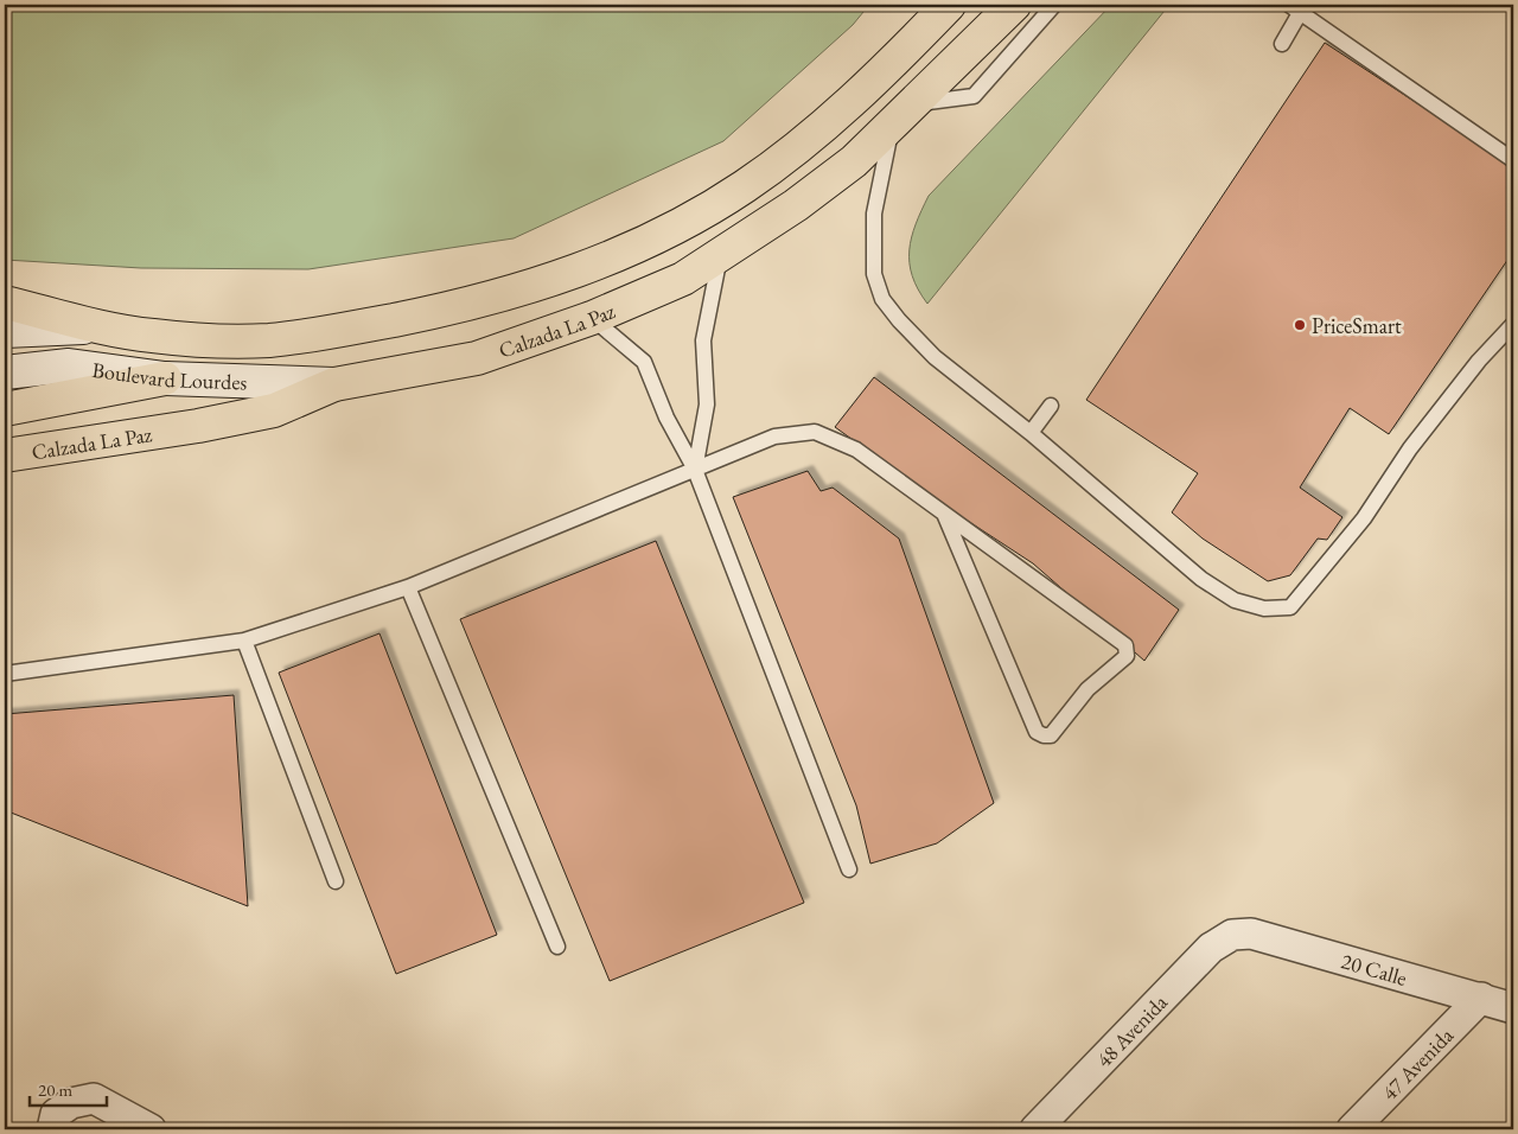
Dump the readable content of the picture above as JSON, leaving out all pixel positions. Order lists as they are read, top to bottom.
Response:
{
  "streets": {
    "main road": ["Calzada La Paz", "Boulevard Lourdes"],
    "street": ["20 Calle", "48 Avenida", "47 Avenida"]
  },
  "crossings": [
    ["Calzada La Paz", "Boulevard Lourdes"],
    ["20 Calle", "48 Avenida"],
    ["20 Calle", "47 Avenida"]
  ],
  "places": ["PriceSmart"],
  "scale_bar": "20 m"
}
